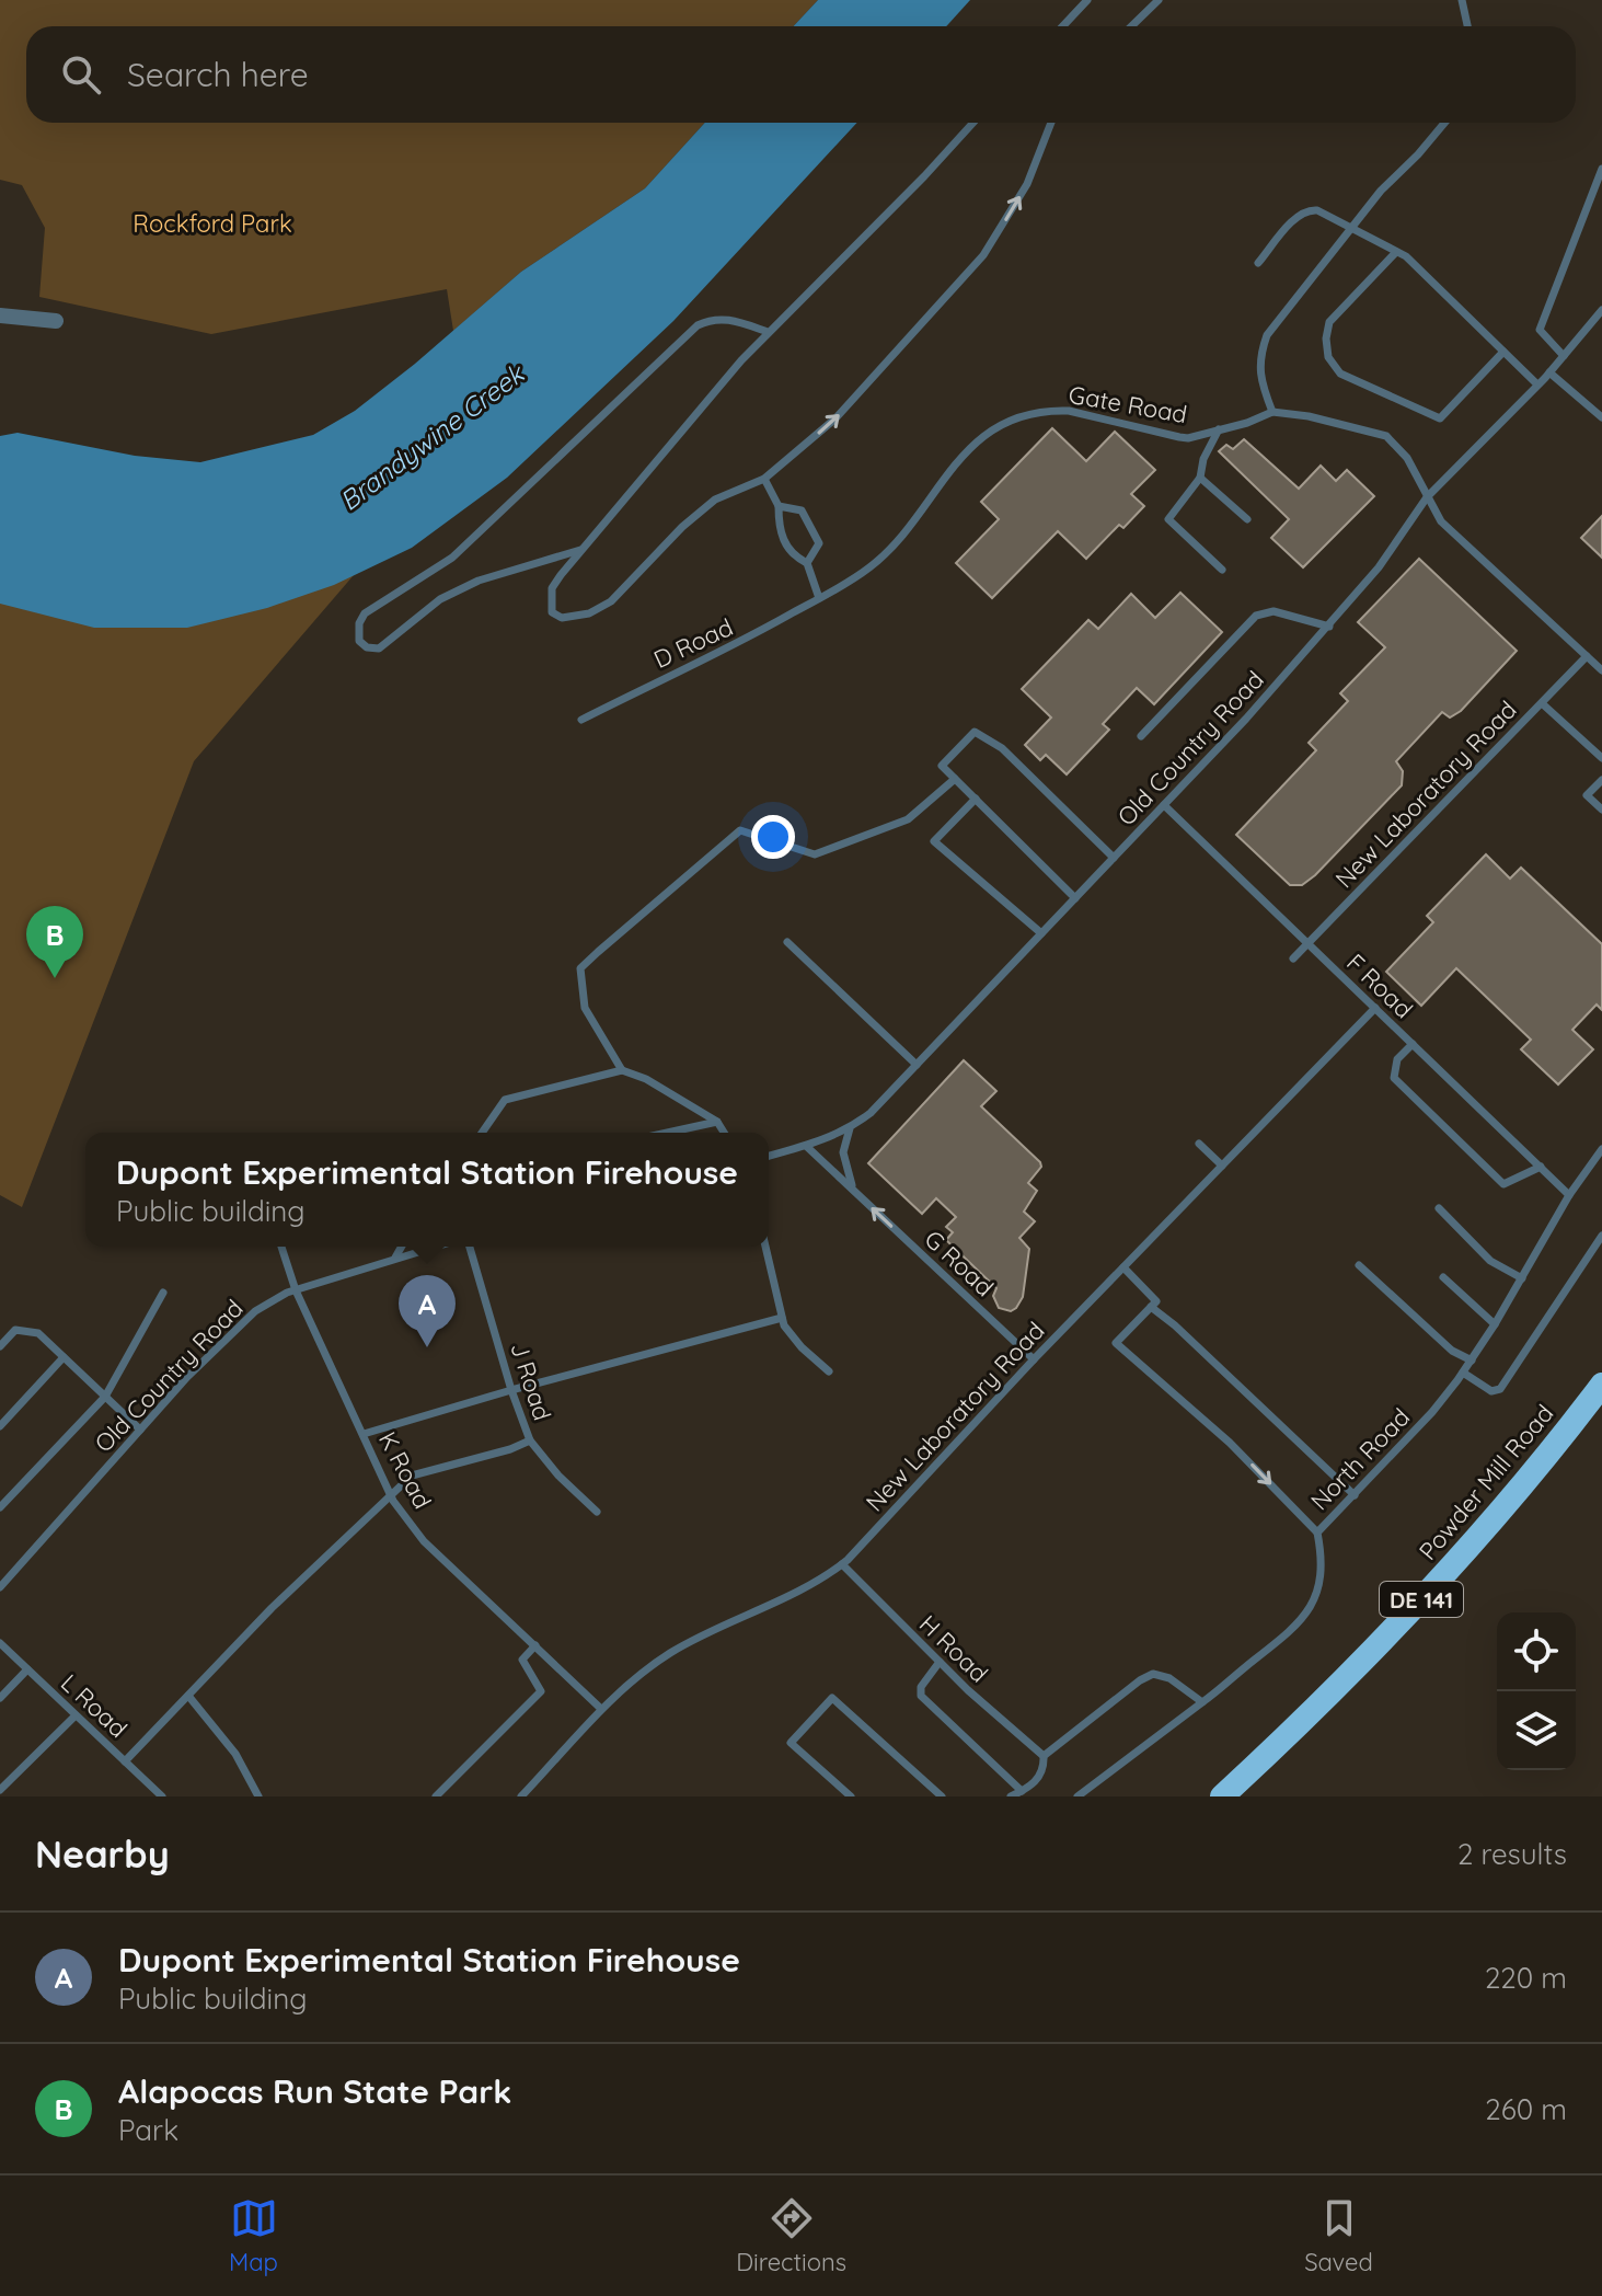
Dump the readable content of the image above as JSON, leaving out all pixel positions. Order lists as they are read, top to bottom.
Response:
{
  "streets": {
    "highway": ["Powder Mill Road", "DE 141"],
    "lane": [
      "Gate Road",
      "D Road",
      "Old Country Road",
      "New Laboratory Road",
      "F Road",
      "G Road",
      "J Road",
      "North Road",
      "K Road",
      "H Road",
      "L Road"
    ]
  },
  "crossings": [
    ["Gate Road", "D Road"],
    ["Gate Road", "Old Country Road"],
    ["Gate Road", "New Laboratory Road"],
    ["Old Country Road", "F Road"],
    ["Old Country Road", "G Road"],
    ["Old Country Road", "K Road"],
    ["New Laboratory Road", "F Road"],
    ["New Laboratory Road", "G Road"],
    ["New Laboratory Road", "K Road"],
    ["New Laboratory Road", "H Road"],
    ["F Road", "North Road"]
  ],
  "one_way": ["G Road"],
  "water": ["Brandywine Creek"],
  "parks": ["Rockford Park"],
  "page": {
    "search": "Search here",
    "pins": ["B", "A"],
    "popup": ["Dupont Experimental Station Firehouse", "Public building"],
    "heading": ["Nearby", "2 results"],
    "list": [
      {
        "mark": "A",
        "name": "Dupont Experimental Station Firehouse",
        "note": "Public building",
        "value": "220 m"
      },
      {
        "mark": "B",
        "name": "Alapocas Run State Park",
        "note": "Park",
        "value": "260 m"
      }
    ],
    "nav": ["Map", "Directions", "Saved"]
  }
}
